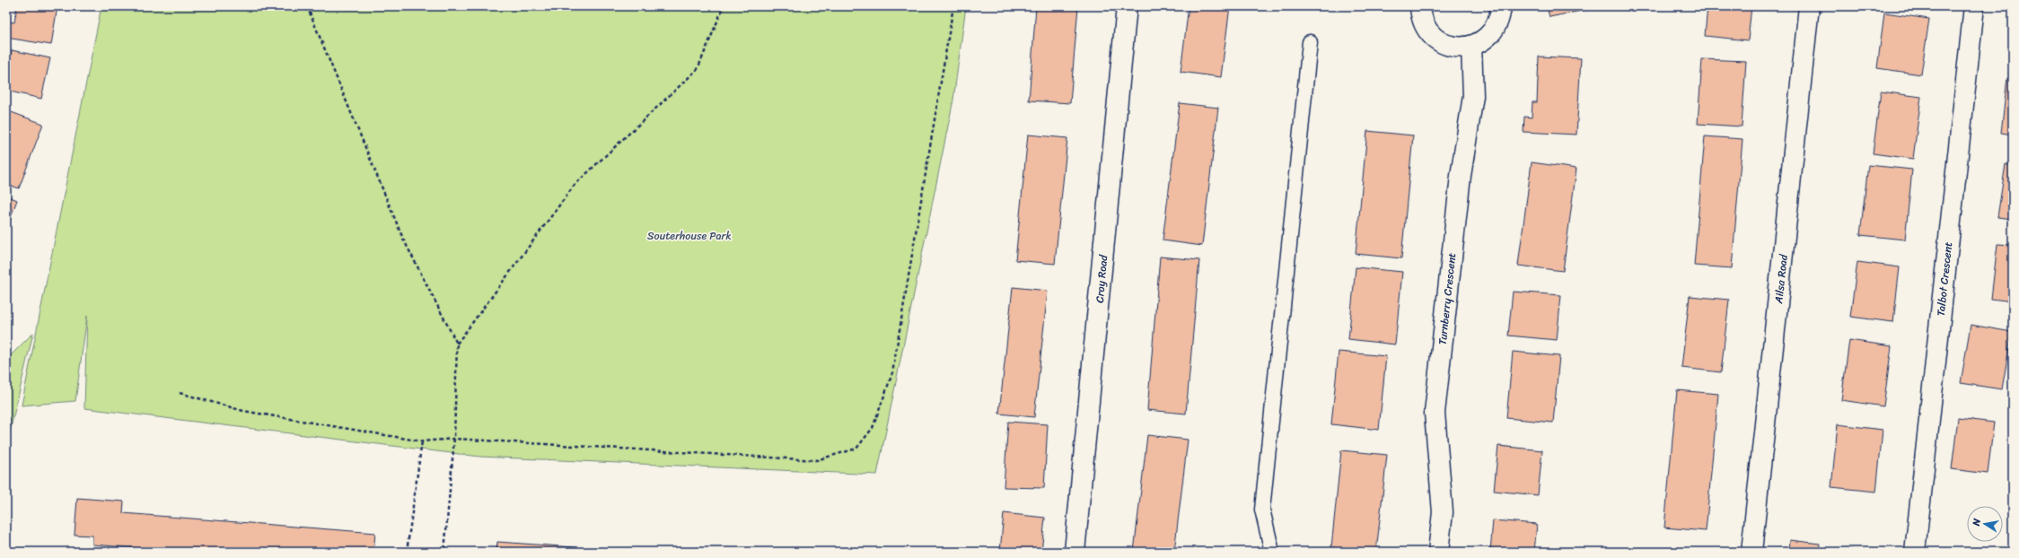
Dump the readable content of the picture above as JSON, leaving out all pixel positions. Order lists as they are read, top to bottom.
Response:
{
  "streets": {
    "street": [
      "Croy Road",
      "Ailsa Road",
      "Talbot Crescent",
      "Turnberry Crescent"
    ]
  },
  "parks": ["Souterhouse Park"],
  "north": "left"
}
